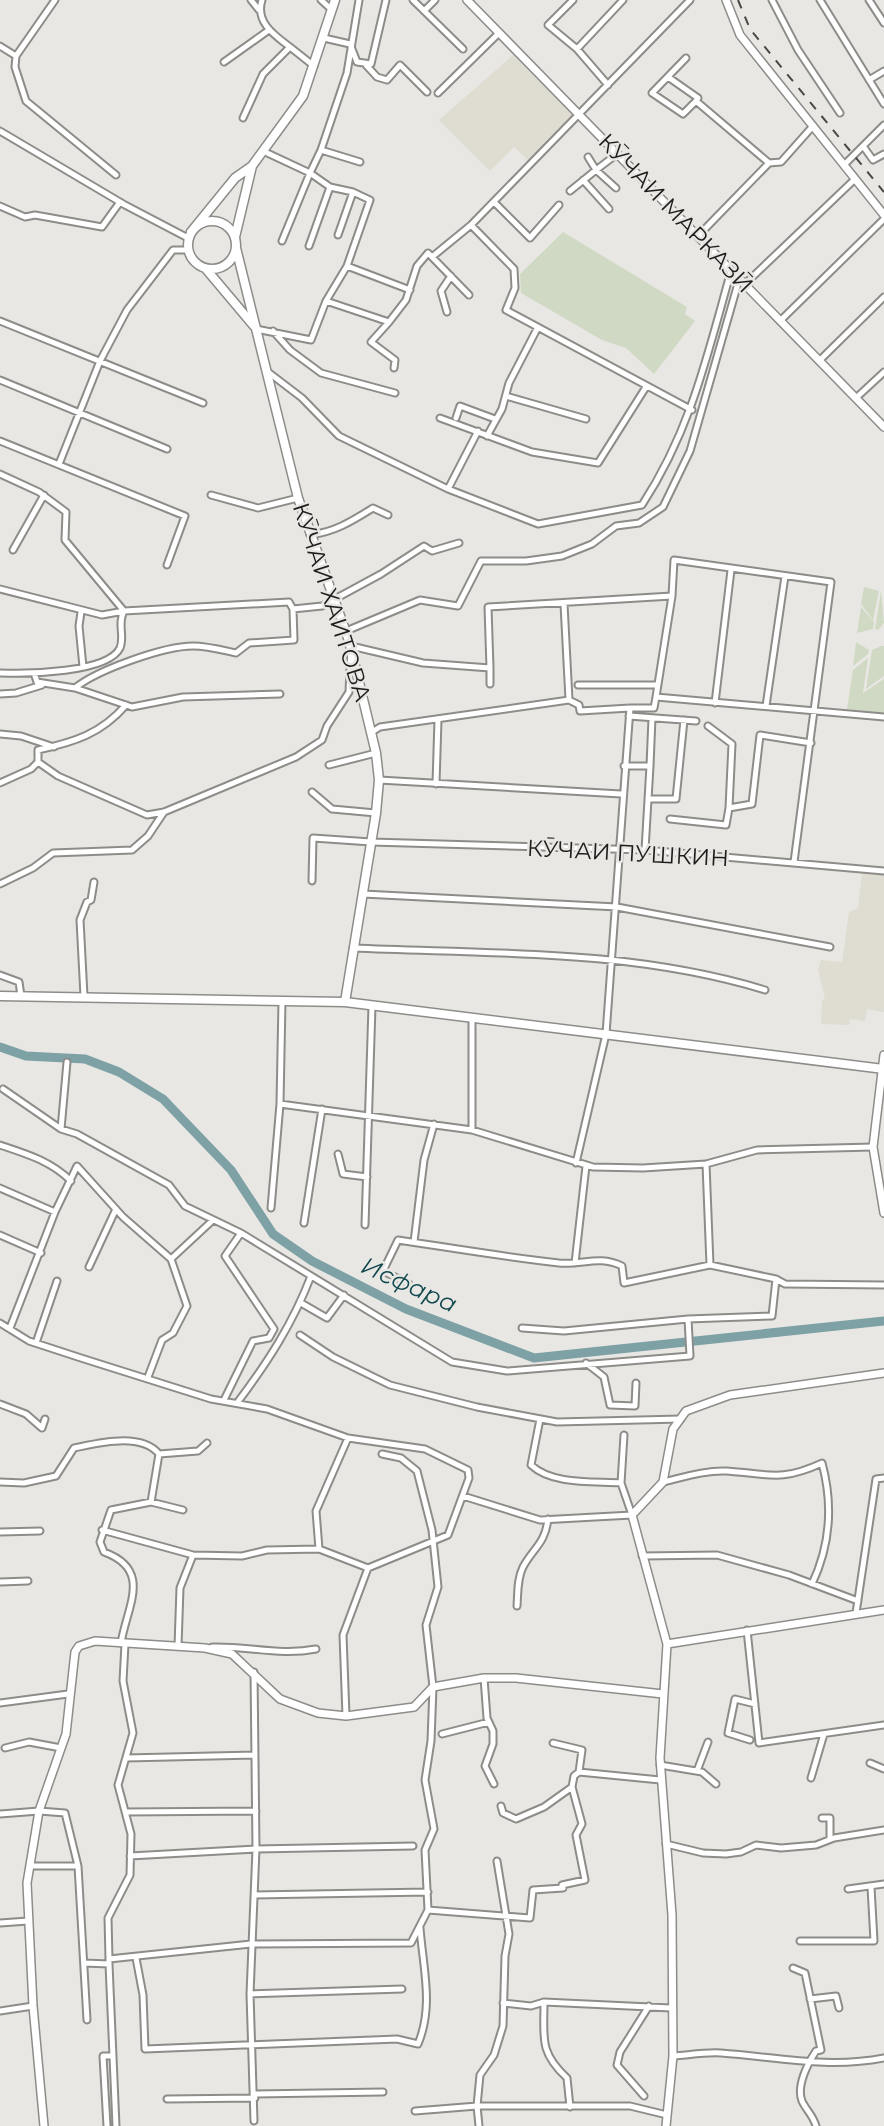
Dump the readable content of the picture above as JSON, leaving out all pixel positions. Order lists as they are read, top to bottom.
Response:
{
  "streets": {
    "main road": ["КӮЧАИ МАРКАЗӢ", "КӮЧАИ ХАИТОВА"],
    "street": ["КӮЧАИ ПУШКИН"]
  },
  "crossings": [
    ["КӮЧАИ ХАИТОВА", "КӮЧАИ ПУШКИН"]
  ],
  "water": ["Исфара"]
}
